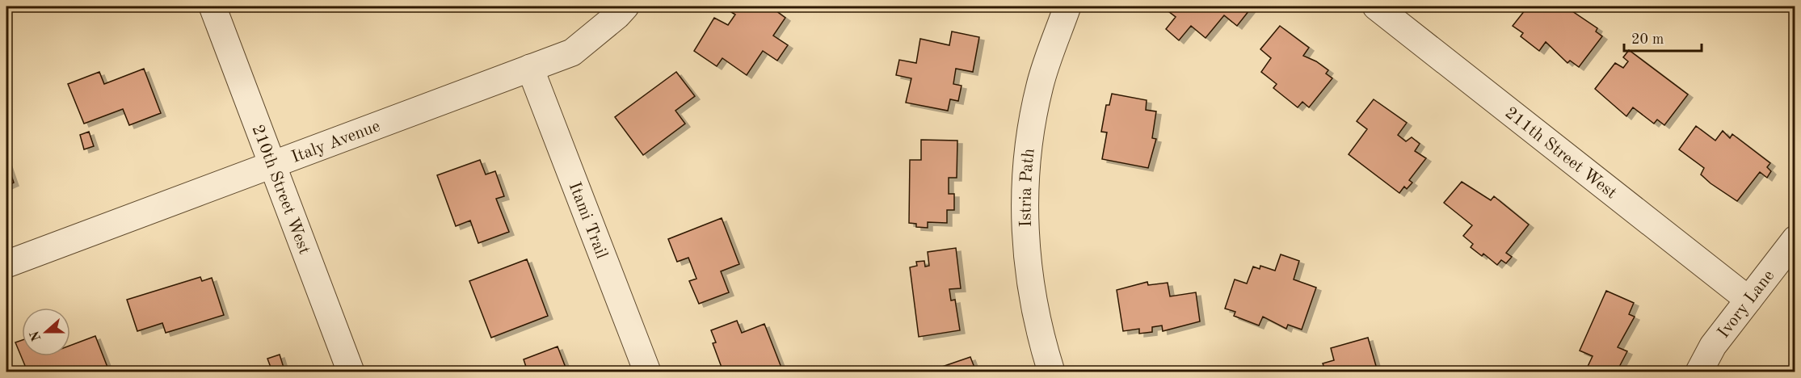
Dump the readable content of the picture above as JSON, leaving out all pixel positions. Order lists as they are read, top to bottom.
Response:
{
  "streets": {
    "street": [
      "Italy Avenue",
      "211th Street West",
      "Istria Path",
      "210th Street West",
      "Itami Trail",
      "Ivory Lane"
    ]
  },
  "crossings": [
    ["Italy Avenue", "210th Street West"],
    ["Italy Avenue", "Itami Trail"],
    ["211th Street West", "Ivory Lane"]
  ],
  "scale_bar": "20 m",
  "north": "left"
}
